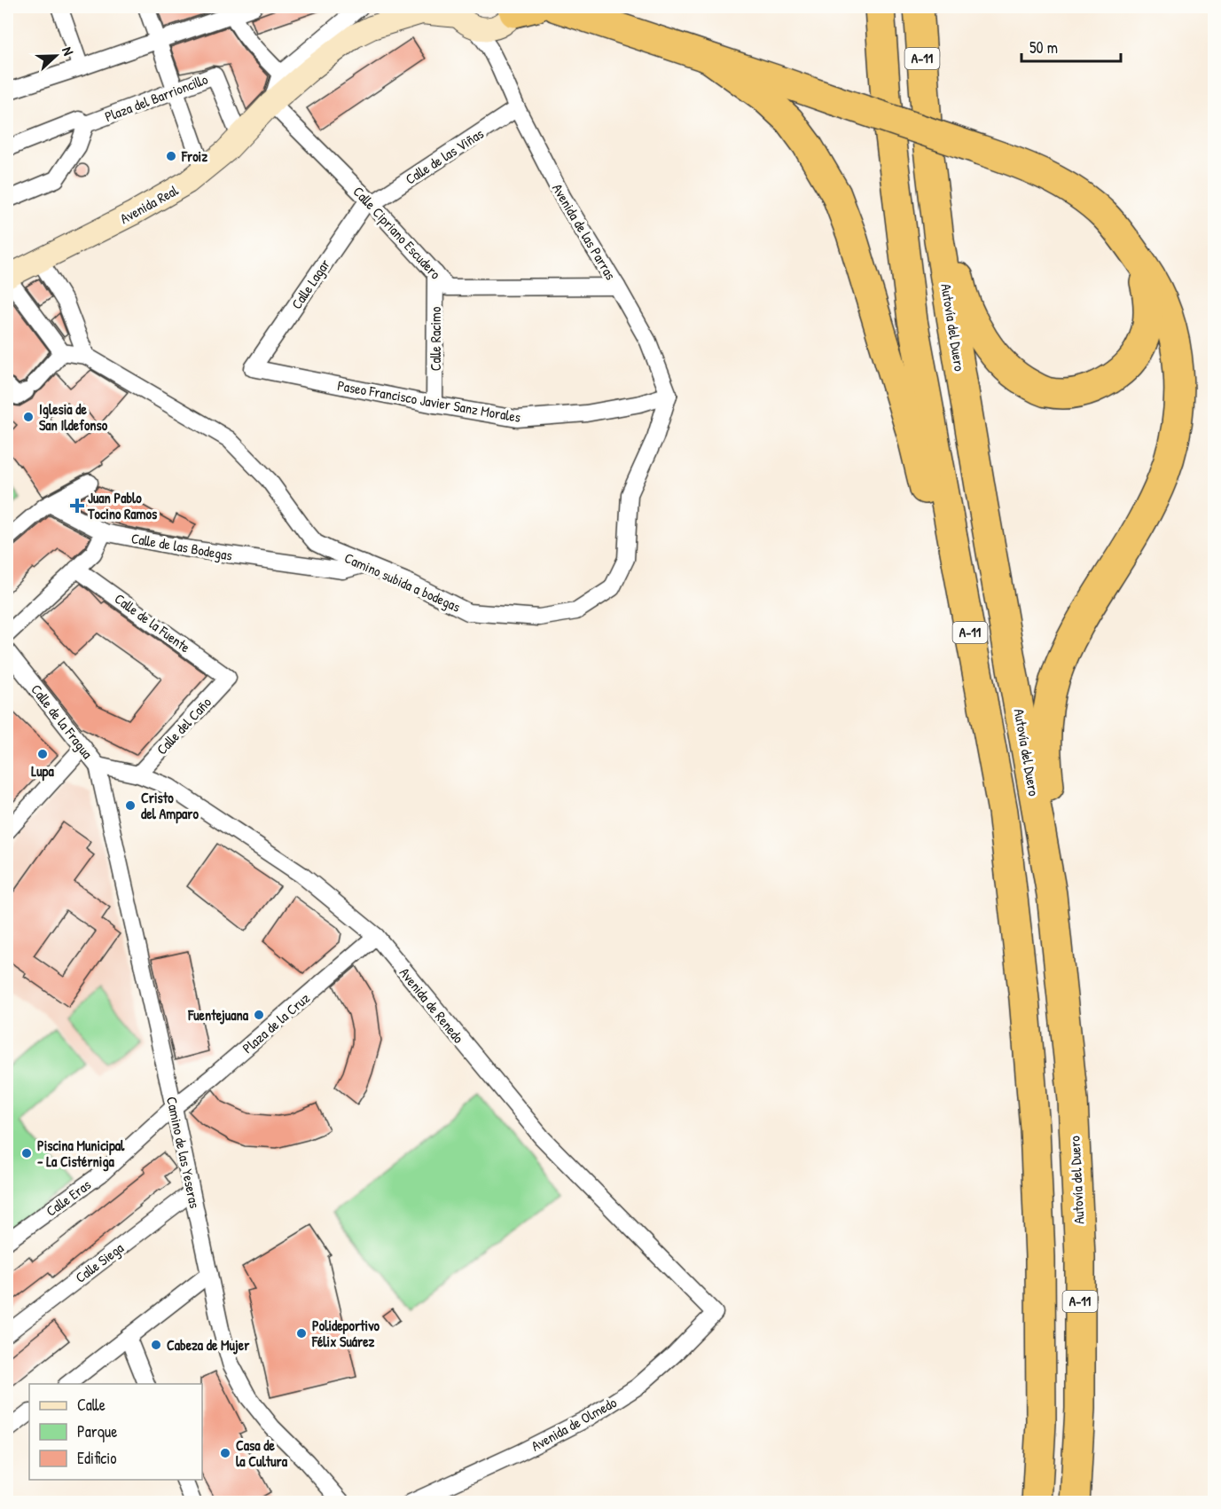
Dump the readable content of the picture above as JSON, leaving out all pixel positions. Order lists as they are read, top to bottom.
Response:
{
  "streets": {
    "highway": ["A-11", "Autovía del Duero"],
    "street": [
      "Plaza del Barrioncillo",
      "Calle de las Viñas",
      "Avenida Real",
      "Avenida de las Parras",
      "Calle Cipriano Escudero",
      "Calle Lagar",
      "Calle Racimo",
      "Paseo Francisco Javier Sanz Morales",
      "Calle de las Bodegas",
      "Camino subida a bodegas",
      "Calle de la Fuente",
      "Calle de la Fragua",
      "Calle del Caño",
      "Avenida de Renedo",
      "Plaza de la Cruz",
      "Camino de las Yeseras",
      "Calle Eras",
      "Calle Siega",
      "Avenida de Olmedo"
    ]
  },
  "crossings": [
    ["Plaza del Barrioncillo", "Avenida Real"],
    ["Calle de las Viñas", "Avenida de las Parras"],
    ["Calle de las Viñas", "Calle Cipriano Escudero"],
    ["Calle de las Viñas", "Calle Lagar"],
    ["Avenida Real", "Calle Cipriano Escudero"],
    ["Avenida de las Parras", "Calle Cipriano Escudero"],
    ["Avenida de las Parras", "Paseo Francisco Javier Sanz Morales"],
    ["Avenida de las Parras", "Camino subida a bodegas"],
    ["Calle Cipriano Escudero", "Calle Lagar"],
    ["Calle Cipriano Escudero", "Calle Racimo"],
    ["Calle Lagar", "Paseo Francisco Javier Sanz Morales"],
    ["Calle Racimo", "Paseo Francisco Javier Sanz Morales"],
    ["Paseo Francisco Javier Sanz Morales", "Camino subida a bodegas"],
    ["Calle de las Bodegas", "Camino subida a bodegas"],
    ["Calle de la Fuente", "Calle del Caño"],
    ["Calle de la Fragua", "Avenida de Renedo"],
    ["Calle de la Fragua", "Camino de las Yeseras"],
    ["Calle del Caño", "Avenida de Renedo"],
    ["Avenida de Renedo", "Plaza de la Cruz"],
    ["Avenida de Renedo", "Camino de las Yeseras"],
    ["Avenida de Renedo", "Avenida de Olmedo"],
    ["Plaza de la Cruz", "Camino de las Yeseras"],
    ["Plaza de la Cruz", "Calle Eras"],
    ["Camino de las Yeseras", "Calle Eras"],
    ["Camino de las Yeseras", "Calle Siega"]
  ],
  "places": {
    "other": [
      "Froiz",
      "Iglesia de San Ildefonso",
      "Lupa",
      "Cristo del Amparo",
      "Fuentejuana",
      "Piscina Municipal - La Cistérniga",
      "Polideportivo Félix Suárez",
      "Cabeza de Mujer",
      "Casa de la Cultura"
    ],
    "health": ["Juan Pablo Tocino Ramos"]
  },
  "legend": ["Calle", "Parque", "Edificio"],
  "scale_bar": "50 m",
  "north": "right"
}
